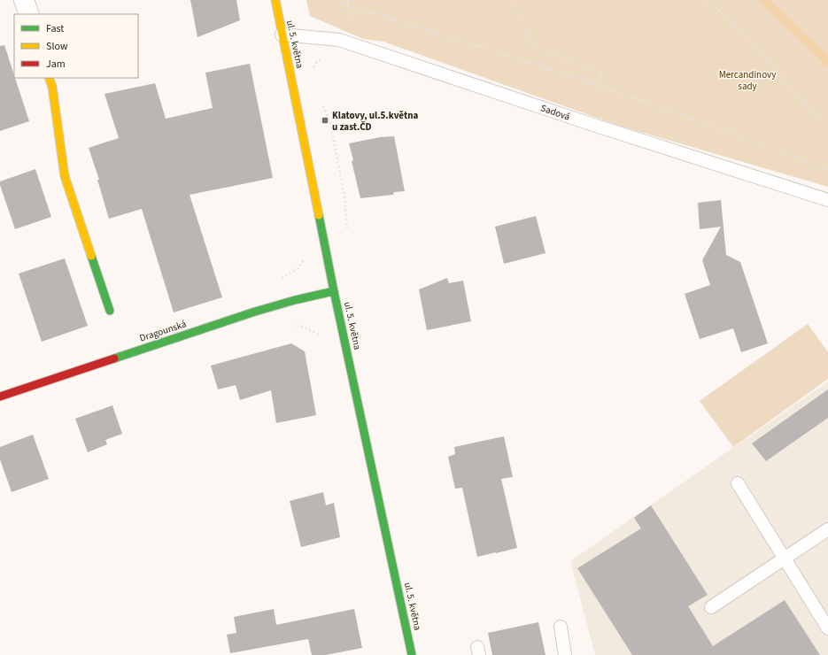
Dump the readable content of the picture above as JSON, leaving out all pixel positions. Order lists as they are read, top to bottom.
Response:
{
  "streets": {
    "street": ["ul. 5. května", "Dragounská"],
    "lane": ["Sadová"]
  },
  "crossings": [
    ["ul. 5. května", "Sadová"],
    ["ul. 5. května", "Dragounská"]
  ],
  "parks": ["Mercandinovy sady"],
  "places": {
    "transit": ["Klatovy, ul.5.května u zast.ČD"]
  },
  "legend": ["Fast", "Slow", "Jam"]
}
